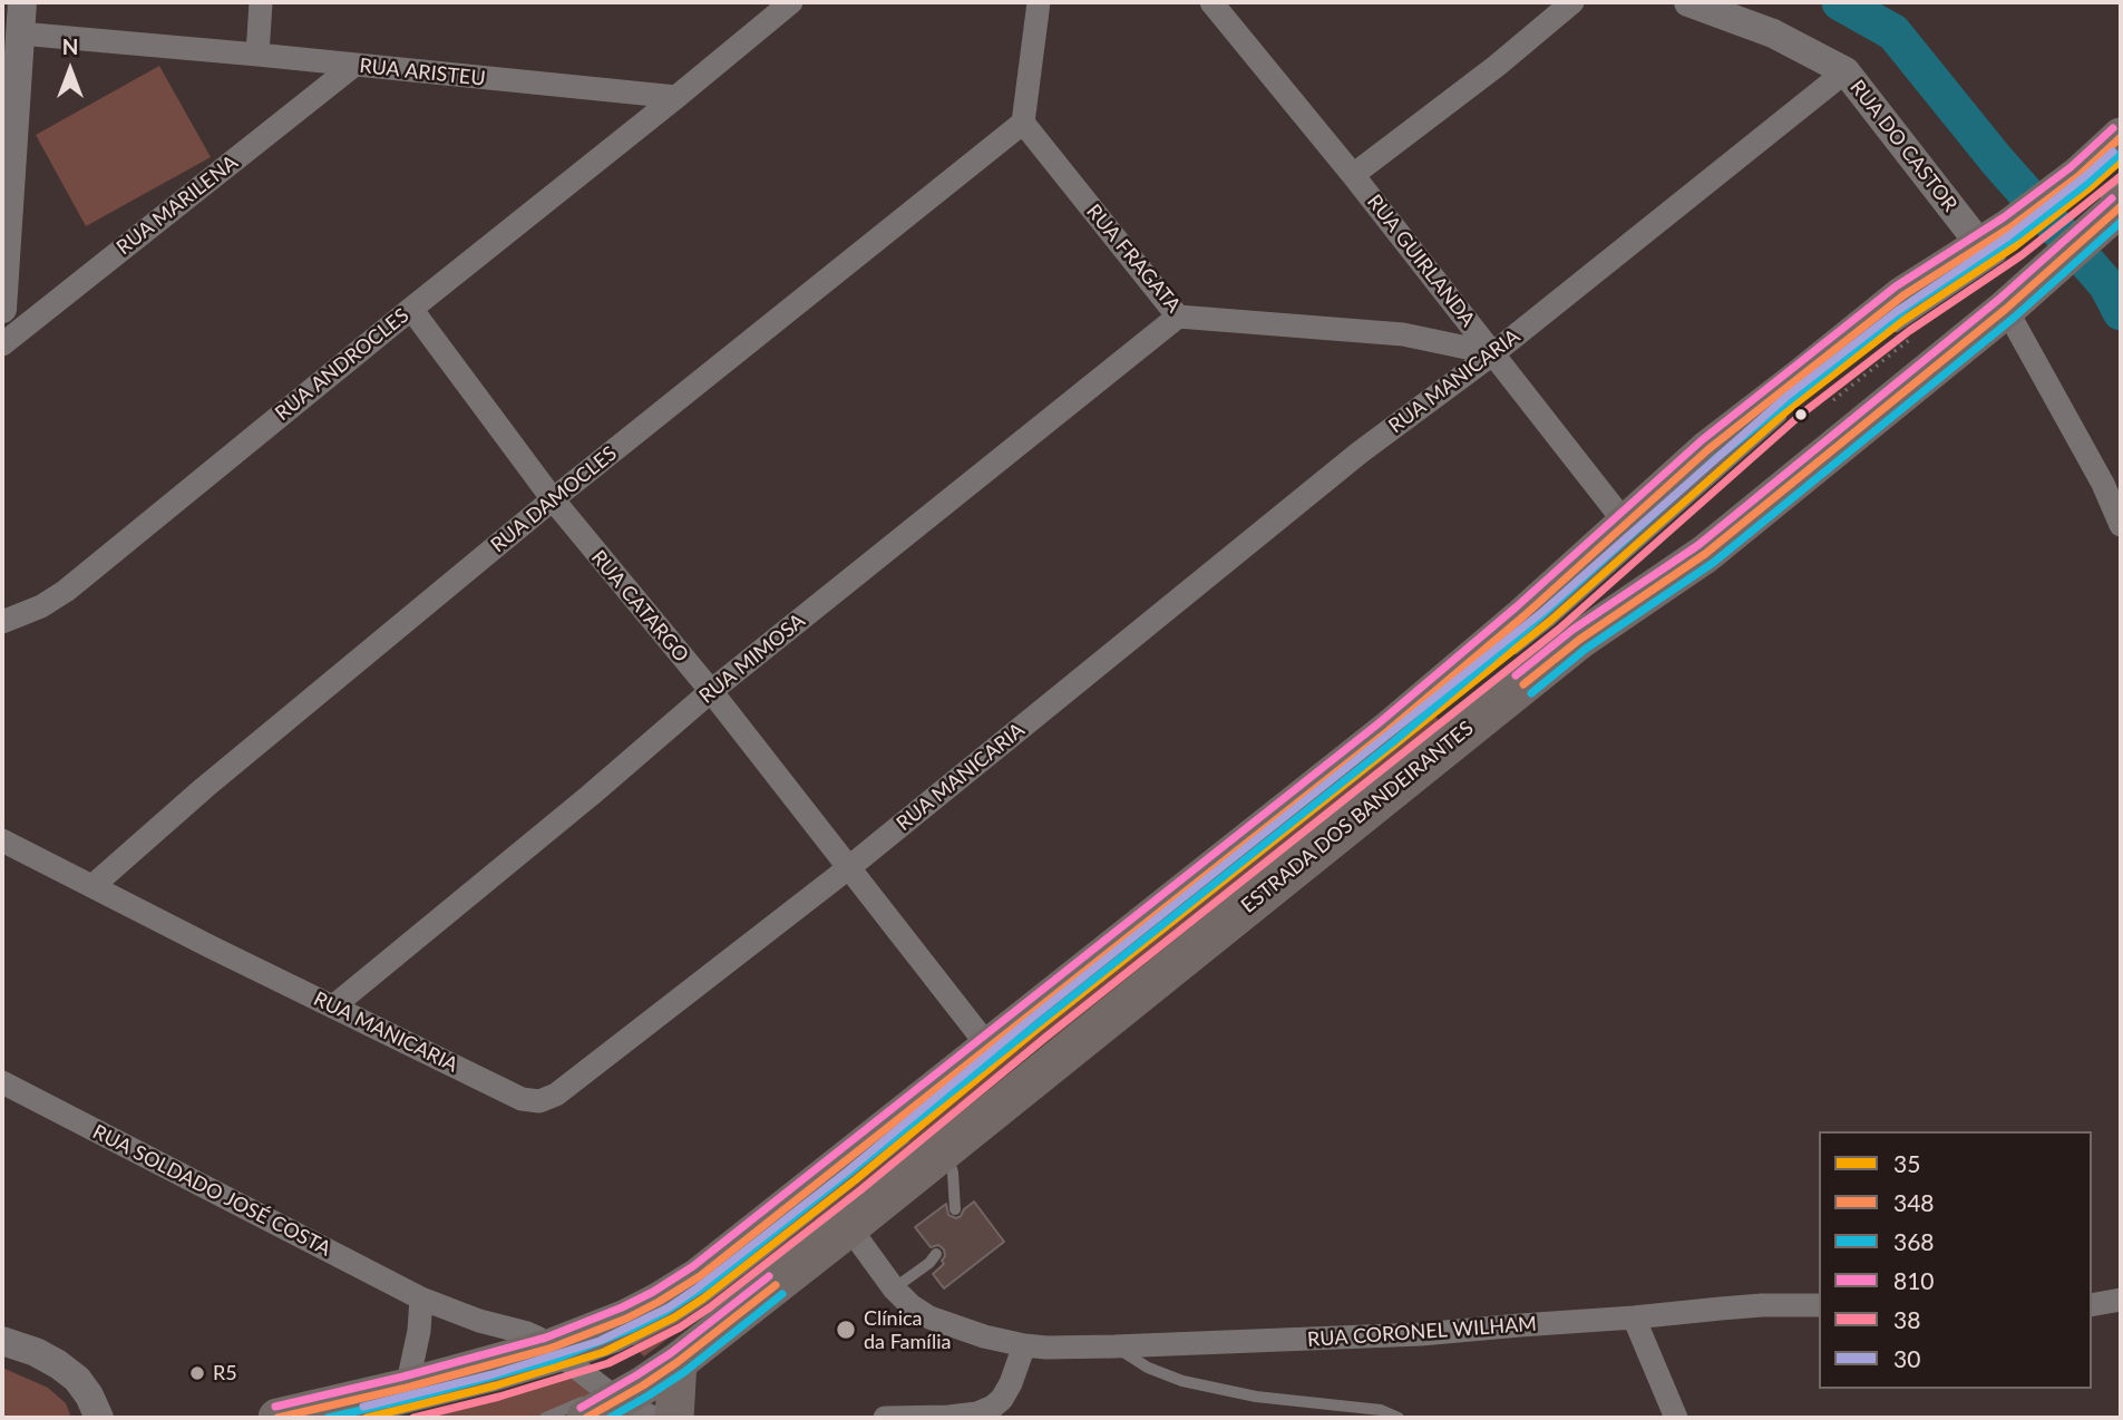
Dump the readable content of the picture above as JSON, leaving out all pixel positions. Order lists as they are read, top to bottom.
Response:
{
  "streets": {
    "main road": ["ESTRADA DOS BANDEIRANTES"],
    "street": [
      "RUA ARISTEU",
      "RUA DO CASTOR",
      "RUA MARILENA",
      "RUA FRAGATA",
      "RUA GUIRLANDA",
      "RUA ANDROCLES",
      "RUA MANICARIA",
      "RUA DAMOCLES",
      "RUA CATARGO",
      "RUA MIMOSA",
      "RUA SOLDADO JOSÉ COSTA",
      "RUA CORONEL WILHAM"
    ]
  },
  "crossings": [
    ["RUA ARISTEU", "RUA MARILENA"],
    ["RUA ARISTEU", "RUA ANDROCLES"],
    ["RUA DO CASTOR", "RUA MANICARIA"],
    ["RUA DO CASTOR", "ESTRADA DOS BANDEIRANTES"],
    ["RUA FRAGATA", "RUA GUIRLANDA"],
    ["RUA FRAGATA", "RUA MANICARIA"],
    ["RUA FRAGATA", "RUA DAMOCLES"],
    ["RUA FRAGATA", "RUA MIMOSA"],
    ["RUA GUIRLANDA", "RUA MANICARIA"],
    ["RUA GUIRLANDA", "ESTRADA DOS BANDEIRANTES"],
    ["RUA ANDROCLES", "RUA CATARGO"],
    ["RUA MANICARIA", "RUA DAMOCLES"],
    ["RUA MANICARIA", "RUA CATARGO"],
    ["RUA MANICARIA", "RUA MIMOSA"],
    ["RUA DAMOCLES", "RUA CATARGO"],
    ["RUA CATARGO", "RUA MIMOSA"],
    ["RUA CATARGO", "ESTRADA DOS BANDEIRANTES"],
    ["ESTRADA DOS BANDEIRANTES", "RUA SOLDADO JOSÉ COSTA"],
    ["ESTRADA DOS BANDEIRANTES", "RUA CORONEL WILHAM"]
  ],
  "places": ["Clínica da Família", "R5"],
  "lines": [
    "transit line 810",
    "transit line 348",
    "transit line 30",
    "transit line 368",
    "transit line 35",
    "transit line 38"
  ],
  "legend": [
    "35",
    "348",
    "368",
    "810",
    "38",
    "30"
  ],
  "north": "top"
}
